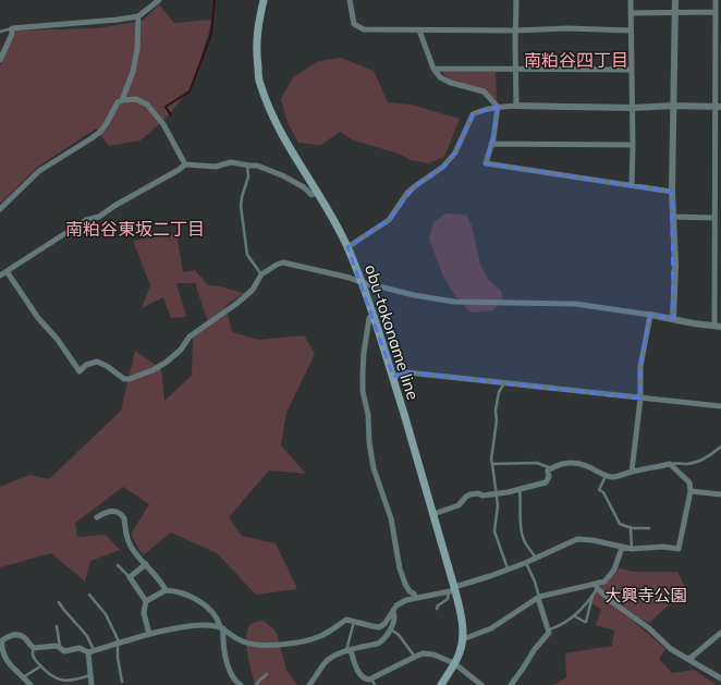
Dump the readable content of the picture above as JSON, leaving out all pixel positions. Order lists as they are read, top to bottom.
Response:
{
  "streets": {
    "main road": ["obu-tokoname line"]
  },
  "districts": ["南粕谷四丁目", "南粕谷東坂二丁目"],
  "parks": ["大興寺公園"]
}
